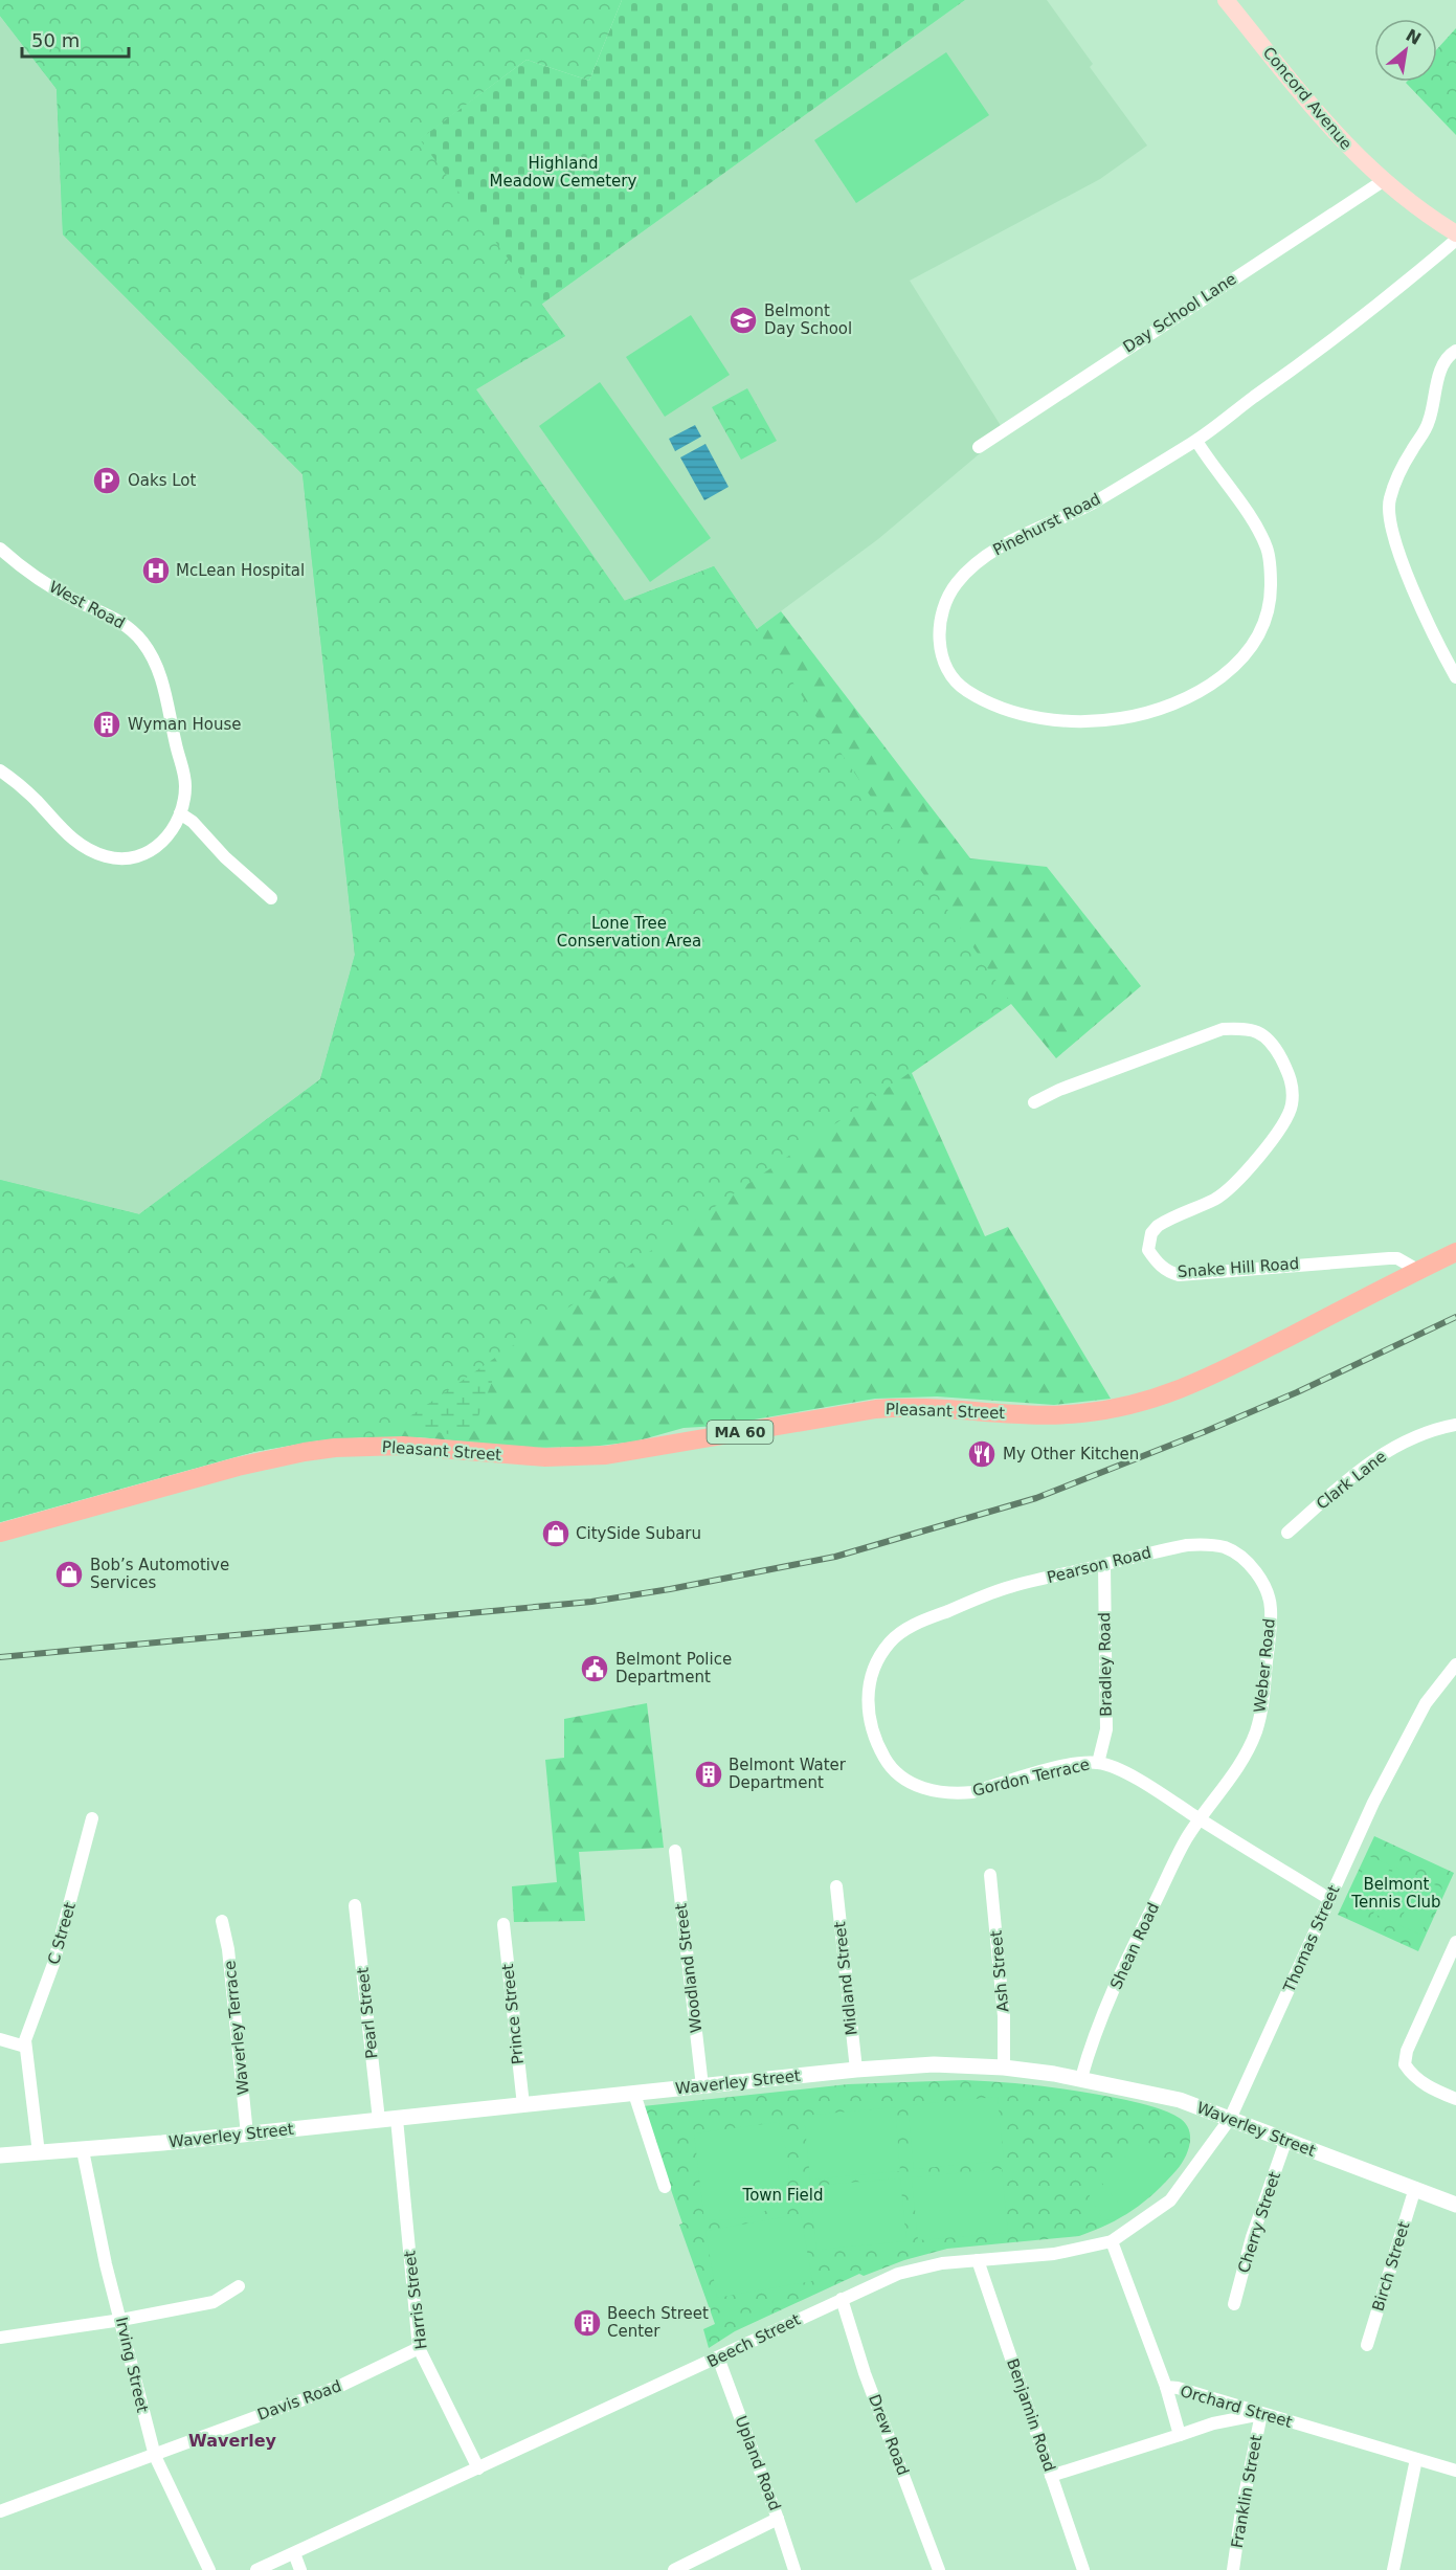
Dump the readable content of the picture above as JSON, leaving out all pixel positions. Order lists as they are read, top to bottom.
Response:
{
  "streets": {
    "main road": ["Concord Avenue", "Pleasant Street", "MA 60"],
    "street": [
      "Day School Lane",
      "Pinehurst Road",
      "West Road",
      "Snake Hill Road",
      "Clark Lane",
      "Pearson Road",
      "Bradley Road",
      "Weber Road",
      "Gordon Terrace",
      "C Street",
      "Thomas Street",
      "Shean Road",
      "Woodland Street",
      "Ash Street",
      "Midland Street",
      "Pearl Street",
      "Prince Street",
      "Waverley Terrace",
      "Waverley Street",
      "Cherry Street",
      "Birch Street",
      "Harris Street",
      "Beech Street",
      "Irving Street",
      "Davis Road",
      "Orchard Street",
      "Benjamin Road",
      "Drew Road",
      "Upland Road",
      "Franklin Street"
    ]
  },
  "crossings": [
    ["Concord Avenue", "Day School Lane"],
    ["Snake Hill Road", "Pleasant Street"],
    ["Pearson Road", "Bradley Road"],
    ["Pearson Road", "Weber Road"],
    ["Pearson Road", "Gordon Terrace"],
    ["Bradley Road", "Gordon Terrace"],
    ["Weber Road", "Gordon Terrace"],
    ["Weber Road", "Shean Road"],
    ["Gordon Terrace", "Thomas Street"],
    ["Gordon Terrace", "Shean Road"],
    ["Thomas Street", "Waverley Street"],
    ["Thomas Street", "Beech Street"],
    ["Shean Road", "Waverley Street"],
    ["Woodland Street", "Waverley Street"],
    ["Ash Street", "Waverley Street"],
    ["Midland Street", "Waverley Street"],
    ["Pearl Street", "Waverley Street"],
    ["Prince Street", "Waverley Street"],
    ["Waverley Terrace", "Waverley Street"],
    ["Waverley Street", "Cherry Street"],
    ["Waverley Street", "Birch Street"],
    ["Waverley Street", "Harris Street"],
    ["Waverley Street", "Beech Street"],
    ["Waverley Street", "Irving Street"],
    ["Harris Street", "Beech Street"],
    ["Harris Street", "Davis Road"],
    ["Beech Street", "Orchard Street"],
    ["Beech Street", "Benjamin Road"],
    ["Beech Street", "Drew Road"],
    ["Beech Street", "Upland Road"],
    ["Irving Street", "Davis Road"],
    ["Orchard Street", "Franklin Street"]
  ],
  "districts": ["Waverley"],
  "parks": [
    "Highland Meadow Cemetery",
    "Lone Tree Conservation Area",
    "Belmont Tennis Club",
    "Town Field"
  ],
  "places": {
    "school or university": ["Belmont Day School"],
    "parking": ["Oaks Lot"],
    "hospital": ["McLean Hospital"],
    "building": ["Wyman House", "Belmont Water Department", "Beech Street Center"],
    "restaurant": ["My Other Kitchen"],
    "shop": ["CitySide Subaru", "Bob’s Automotive Services"],
    "public building": ["Belmont Police Department"]
  },
  "scale_bar": "50 m",
  "north": "top right"
}
